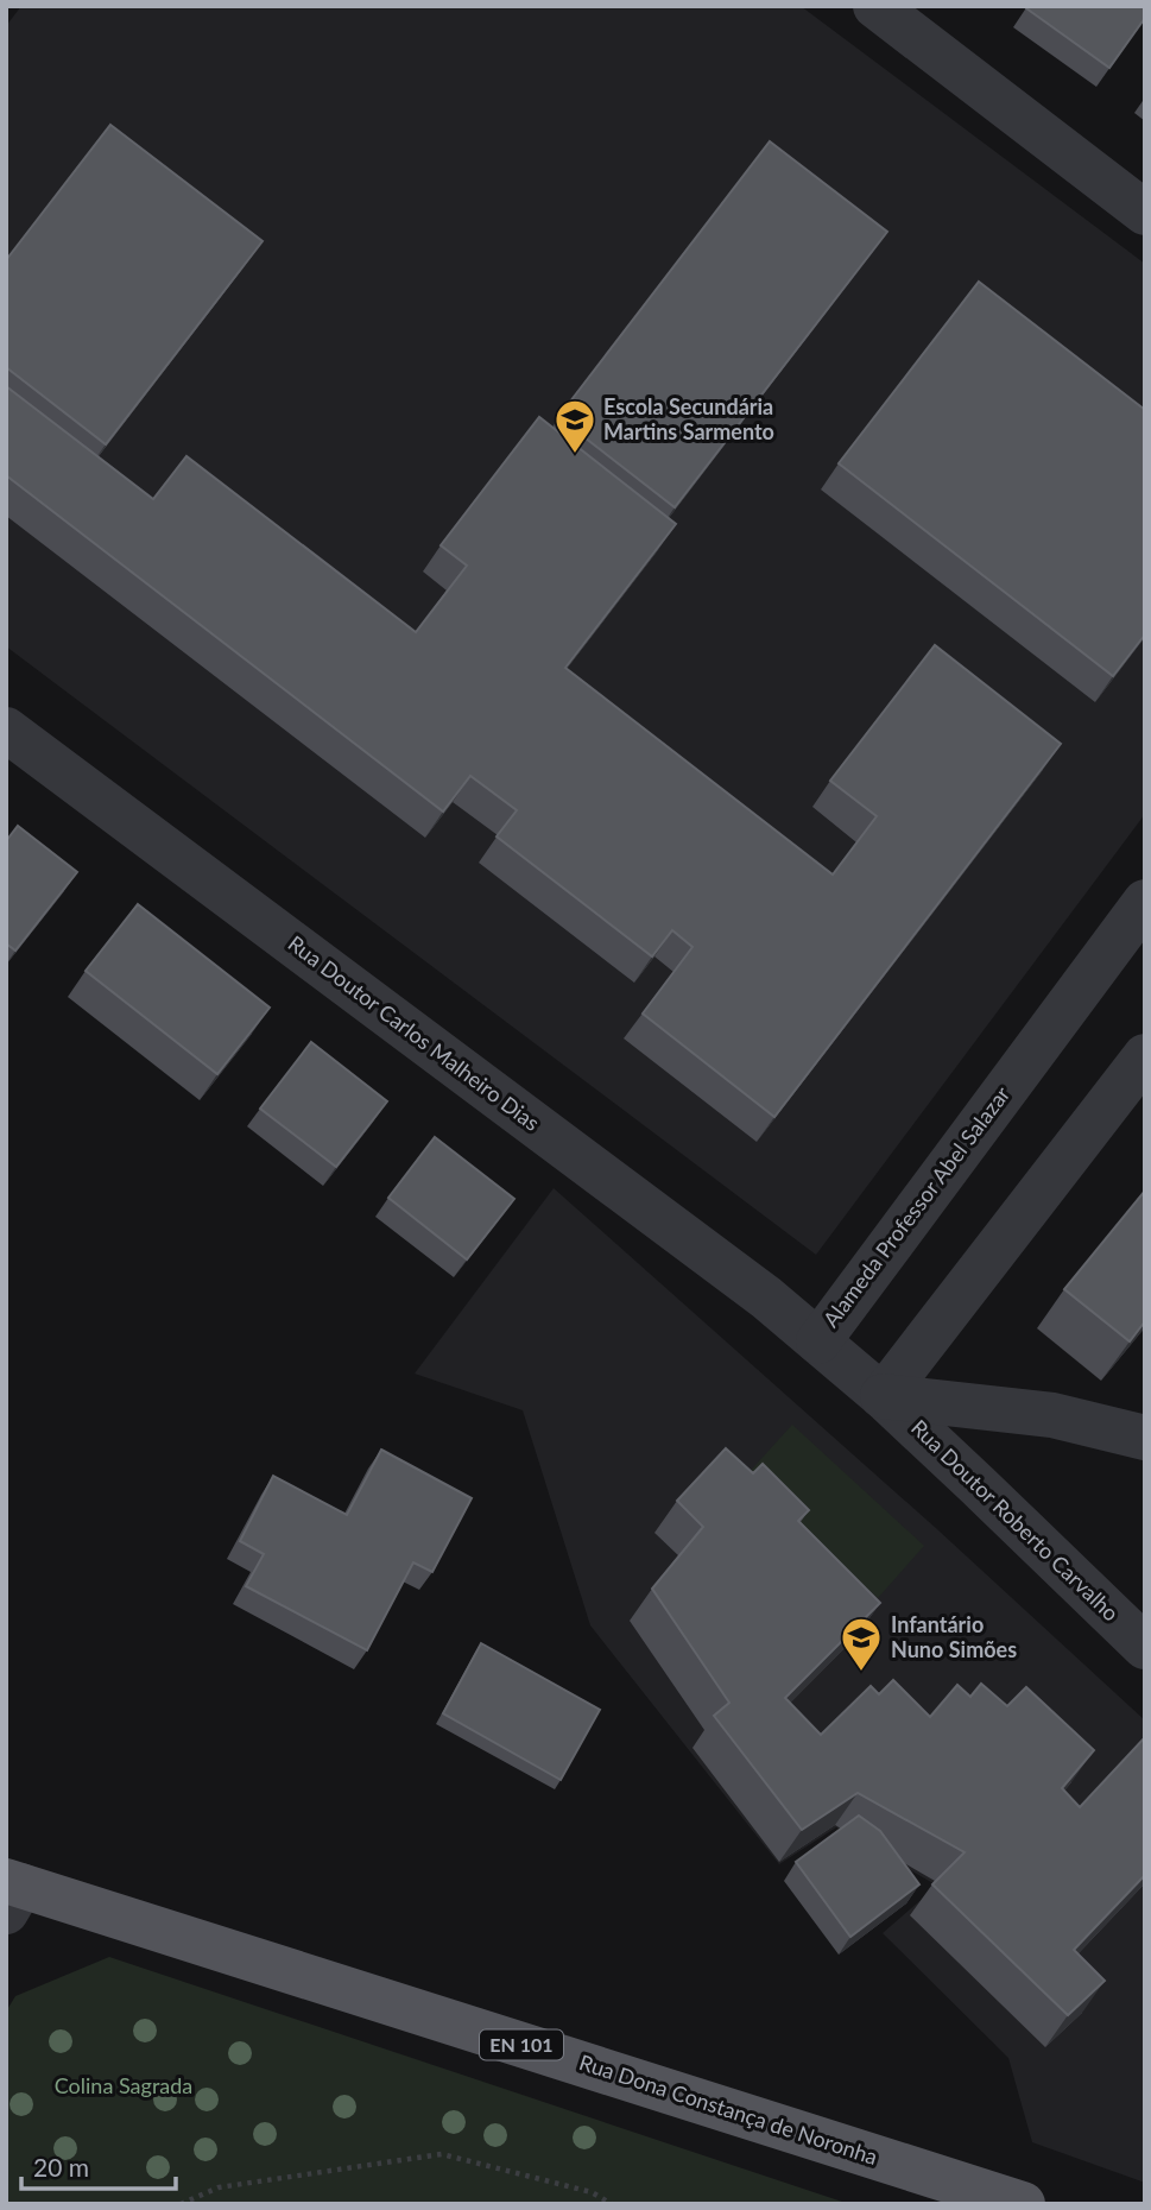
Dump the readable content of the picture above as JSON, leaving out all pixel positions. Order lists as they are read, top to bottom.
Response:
{
  "streets": {
    "main road": ["EN 101", "Rua Dona Constança de Noronha"],
    "street": ["Rua Doutor Carlos Malheiro Dias", "Alameda Professor Abel Salazar", "Rua Doutor Roberto Carvalho"]
  },
  "crossings": [
    ["Rua Doutor Carlos Malheiro Dias", "Alameda Professor Abel Salazar"],
    ["Alameda Professor Abel Salazar", "Rua Doutor Roberto Carvalho"]
  ],
  "parks": ["Colina Sagrada"],
  "places": {
    "school or university": ["Escola Secundária Martins Sarmento", "Infantário Nuno Simões"]
  },
  "scale_bar": "20 m"
}
